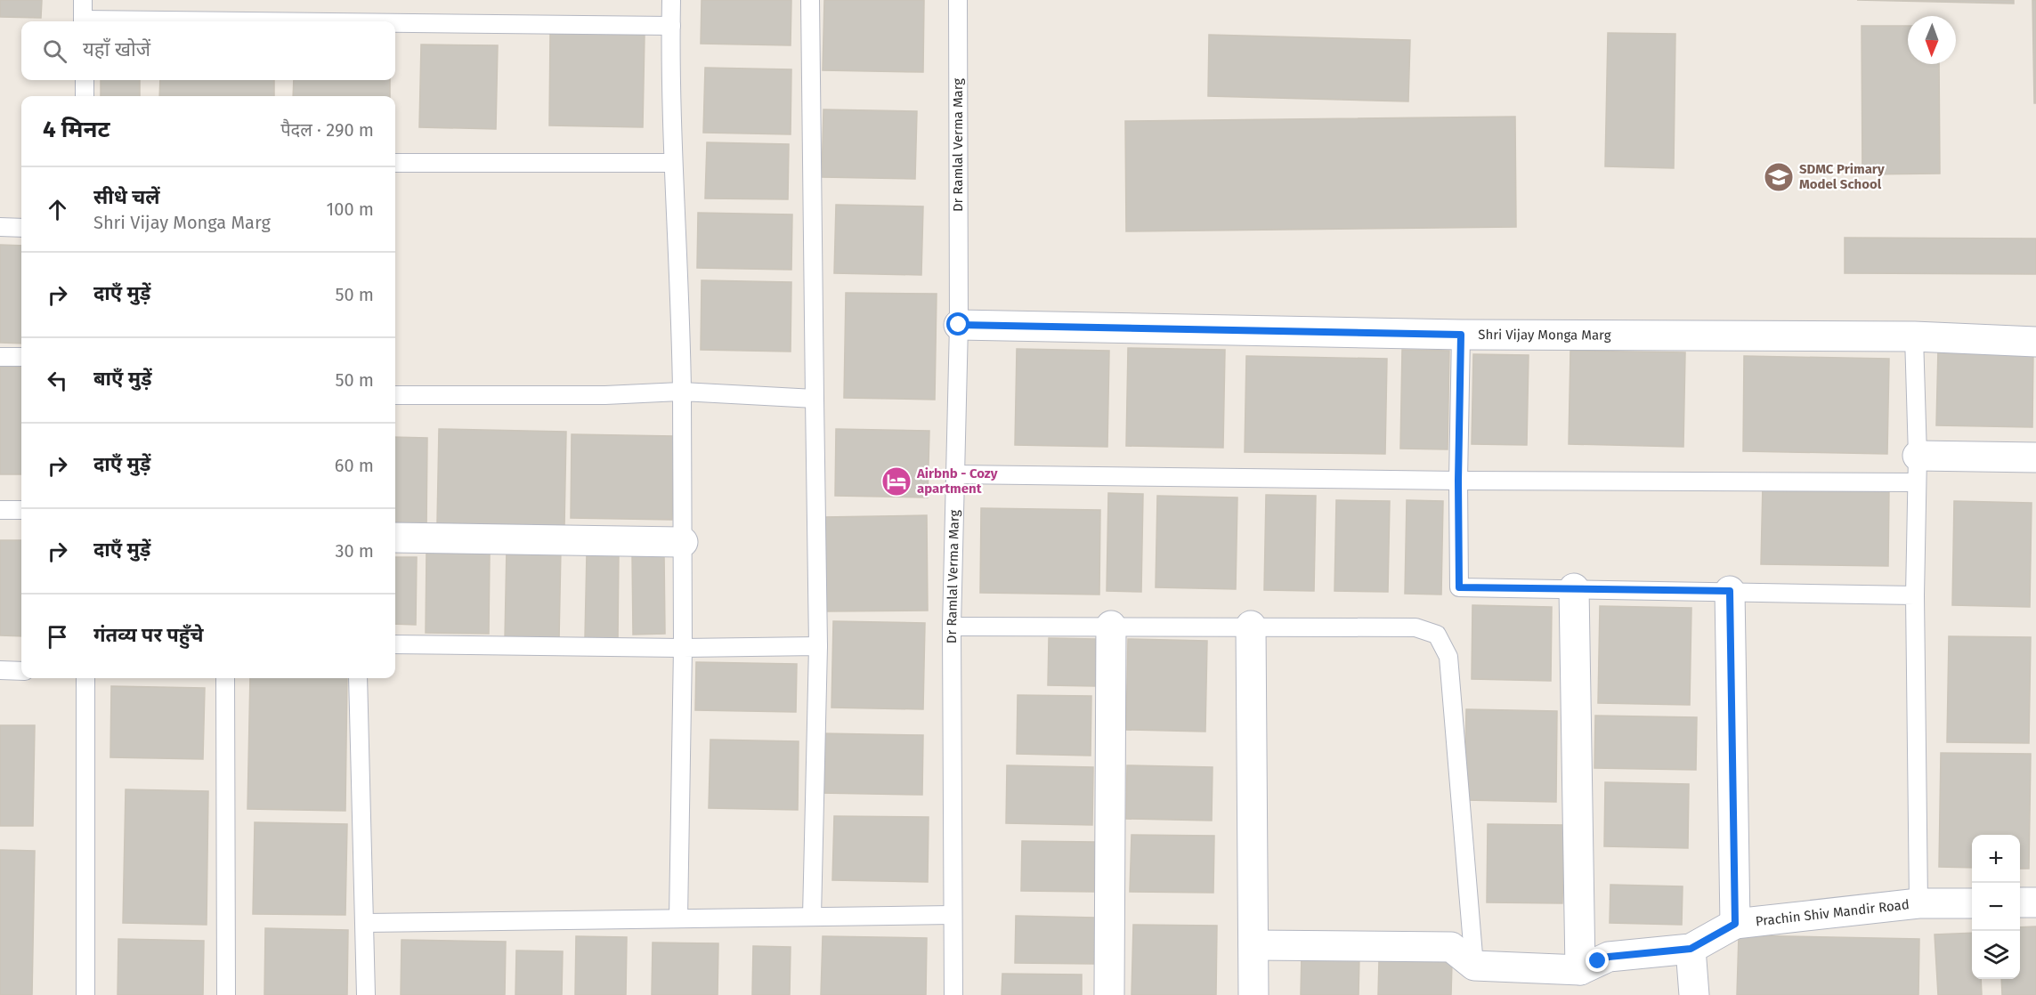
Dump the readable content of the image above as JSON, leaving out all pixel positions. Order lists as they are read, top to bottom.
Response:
{
  "streets": {
    "street": ["Shri Vijay Monga Marg", "Prachin Shiv Mandir Road"],
    "lane": ["Dr Ramlal Verma Marg"]
  },
  "crossings": [
    ["Dr Ramlal Verma Marg", "Shri Vijay Monga Marg"]
  ],
  "places": {
    "school or university": ["SDMC Primary Model School"],
    "hotel": ["Airbnb - Cozy apartment"]
  },
  "north": "bottom",
  "page": {
    "search": "यहाँ खोजें",
    "heading": ["4 मिनट", "पैदल · 290 m"],
    "list": [
      ["सीधे चलें", "Shri Vijay Monga Marg", "100 m"],
      ["दाएँ मुड़ें", "50 m"],
      ["बाएँ मुड़ें", "50 m"],
      ["दाएँ मुड़ें", "60 m"],
      ["दाएँ मुड़ें", "30 m"],
      "गंतव्य पर पहुँचे"
    ],
    "map_buttons": ["+", "−"]
  }
}
